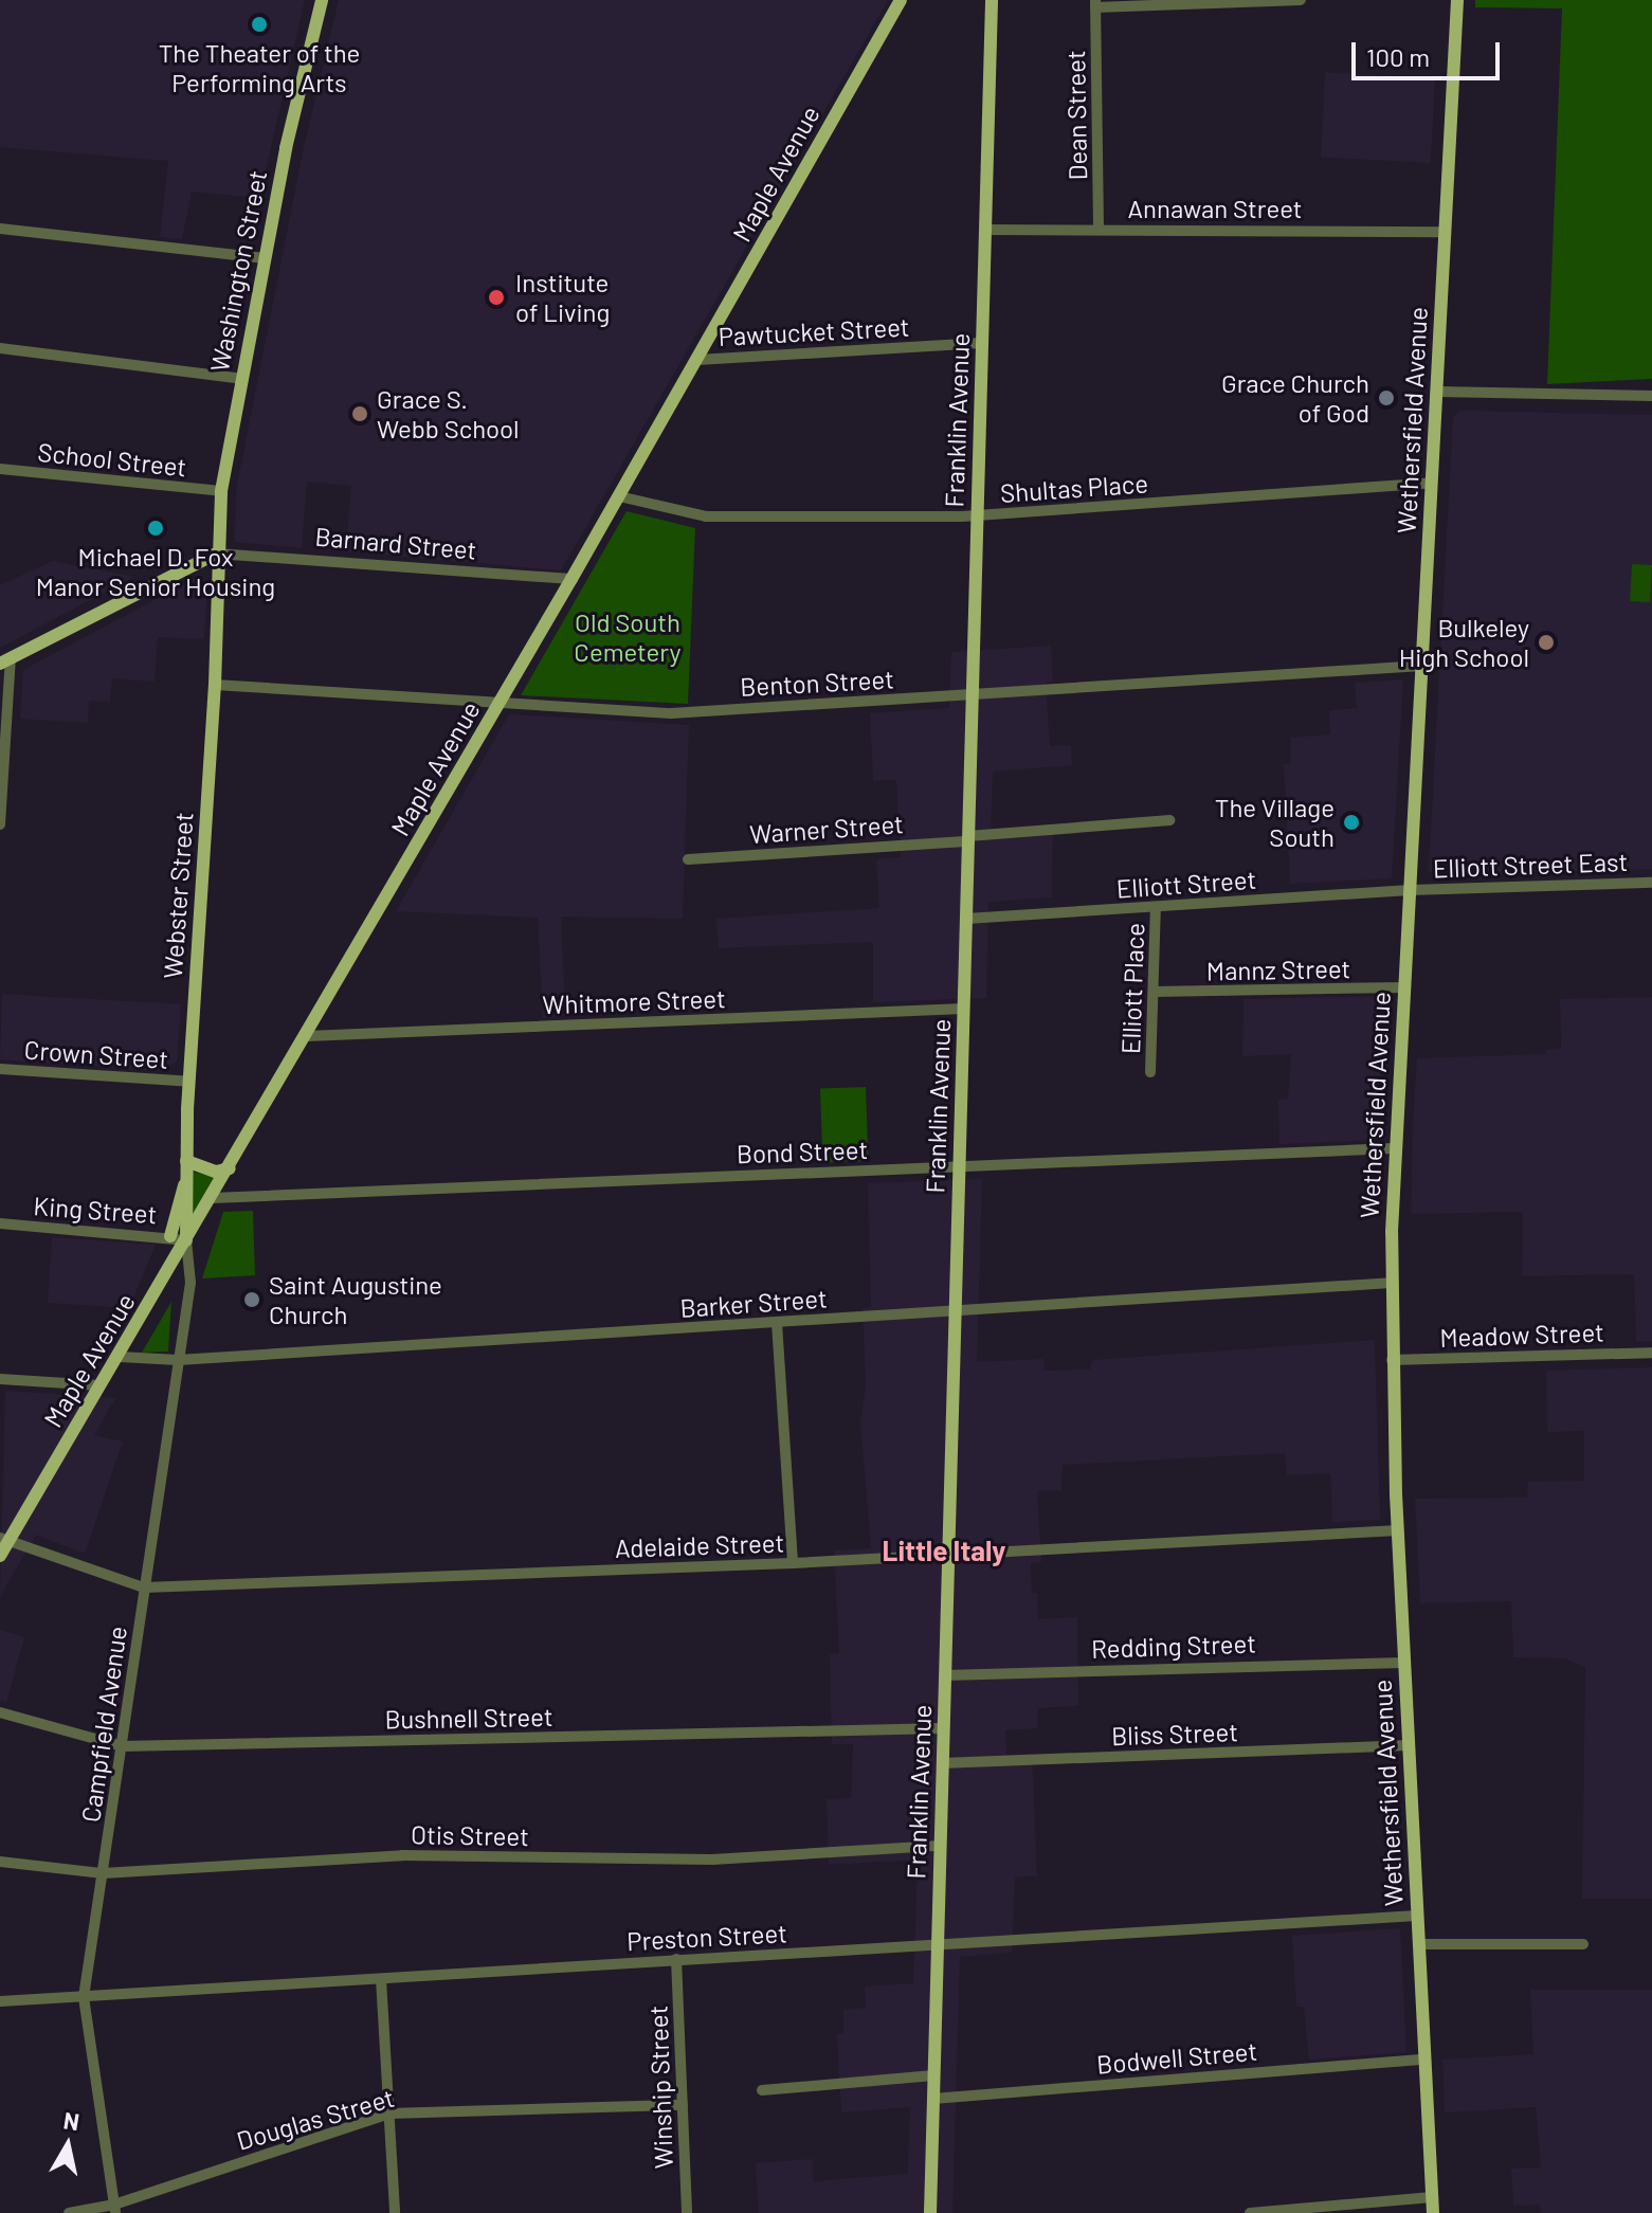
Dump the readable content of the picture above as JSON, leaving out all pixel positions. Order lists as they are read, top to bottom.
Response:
{
  "streets": {
    "main road": [
      "Maple Avenue",
      "Washington Street",
      "Franklin Avenue",
      "Wethersfield Avenue",
      "Webster Street"
    ],
    "street": [
      "Dean Street",
      "Annawan Street",
      "Pawtucket Street",
      "School Street",
      "Shultas Place",
      "Barnard Street",
      "Benton Street",
      "Warner Street",
      "Elliott Street East",
      "Elliott Street",
      "Mannz Street",
      "Elliott Place",
      "Whitmore Street",
      "Crown Street",
      "Bond Street",
      "King Street",
      "Barker Street",
      "Meadow Street",
      "Adelaide Street",
      "Redding Street",
      "Bushnell Street",
      "Campfield Avenue",
      "Bliss Street",
      "Otis Street",
      "Preston Street",
      "Bodwell Street",
      "Winship Street",
      "Douglas Street"
    ]
  },
  "crossings": [
    ["Dean Street", "Annawan Street"],
    ["Maple Avenue", "Pawtucket Street"],
    ["Maple Avenue", "Shultas Place"],
    ["Maple Avenue", "Barnard Street"],
    ["Maple Avenue", "Benton Street"],
    ["Maple Avenue", "Webster Street"],
    ["Maple Avenue", "Whitmore Street"],
    ["Maple Avenue", "Bond Street"],
    ["Maple Avenue", "King Street"],
    ["Maple Avenue", "Barker Street"],
    ["Maple Avenue", "Adelaide Street"],
    ["Maple Avenue", "Campfield Avenue"],
    ["Annawan Street", "Franklin Avenue"],
    ["Annawan Street", "Wethersfield Avenue"],
    ["Washington Street", "School Street"],
    ["Washington Street", "Barnard Street"],
    ["Washington Street", "Webster Street"],
    ["Pawtucket Street", "Franklin Avenue"],
    ["Franklin Avenue", "Shultas Place"],
    ["Franklin Avenue", "Benton Street"],
    ["Franklin Avenue", "Warner Street"],
    ["Franklin Avenue", "Elliott Street"],
    ["Franklin Avenue", "Whitmore Street"],
    ["Franklin Avenue", "Bond Street"],
    ["Franklin Avenue", "Barker Street"],
    ["Franklin Avenue", "Adelaide Street"],
    ["Franklin Avenue", "Redding Street"],
    ["Franklin Avenue", "Bushnell Street"],
    ["Franklin Avenue", "Bliss Street"],
    ["Franklin Avenue", "Otis Street"],
    ["Franklin Avenue", "Preston Street"],
    ["Franklin Avenue", "Bodwell Street"],
    ["Wethersfield Avenue", "Shultas Place"],
    ["Wethersfield Avenue", "Benton Street"],
    ["Wethersfield Avenue", "Elliott Street East"],
    ["Wethersfield Avenue", "Elliott Street"],
    ["Wethersfield Avenue", "Mannz Street"],
    ["Wethersfield Avenue", "Bond Street"],
    ["Wethersfield Avenue", "Barker Street"],
    ["Wethersfield Avenue", "Meadow Street"],
    ["Wethersfield Avenue", "Adelaide Street"],
    ["Wethersfield Avenue", "Redding Street"],
    ["Wethersfield Avenue", "Bliss Street"],
    ["Wethersfield Avenue", "Preston Street"],
    ["Wethersfield Avenue", "Bodwell Street"],
    ["Barnard Street", "Webster Street"],
    ["Benton Street", "Webster Street"],
    ["Elliott Street East", "Elliott Street"],
    ["Elliott Street", "Elliott Place"],
    ["Webster Street", "Crown Street"],
    ["Webster Street", "King Street"],
    ["Webster Street", "Campfield Avenue"],
    ["Mannz Street", "Elliott Place"],
    ["King Street", "Campfield Avenue"],
    ["Barker Street", "Campfield Avenue"],
    ["Adelaide Street", "Campfield Avenue"],
    ["Bushnell Street", "Campfield Avenue"],
    ["Campfield Avenue", "Otis Street"],
    ["Campfield Avenue", "Preston Street"],
    ["Campfield Avenue", "Douglas Street"],
    ["Preston Street", "Winship Street"],
    ["Winship Street", "Douglas Street"]
  ],
  "districts": ["Little Italy"],
  "parks": ["Old South Cemetery"],
  "places": [
    "The Theater of the Performing Arts",
    "Institute of Living",
    "Grace Church of God",
    "Grace S. Webb School",
    "Michael D. Fox Manor Senior Housing",
    "Bulkeley High School",
    "The Village South",
    "Saint Augustine Church"
  ],
  "scale_bar": "100 m",
  "north": "top"
}
